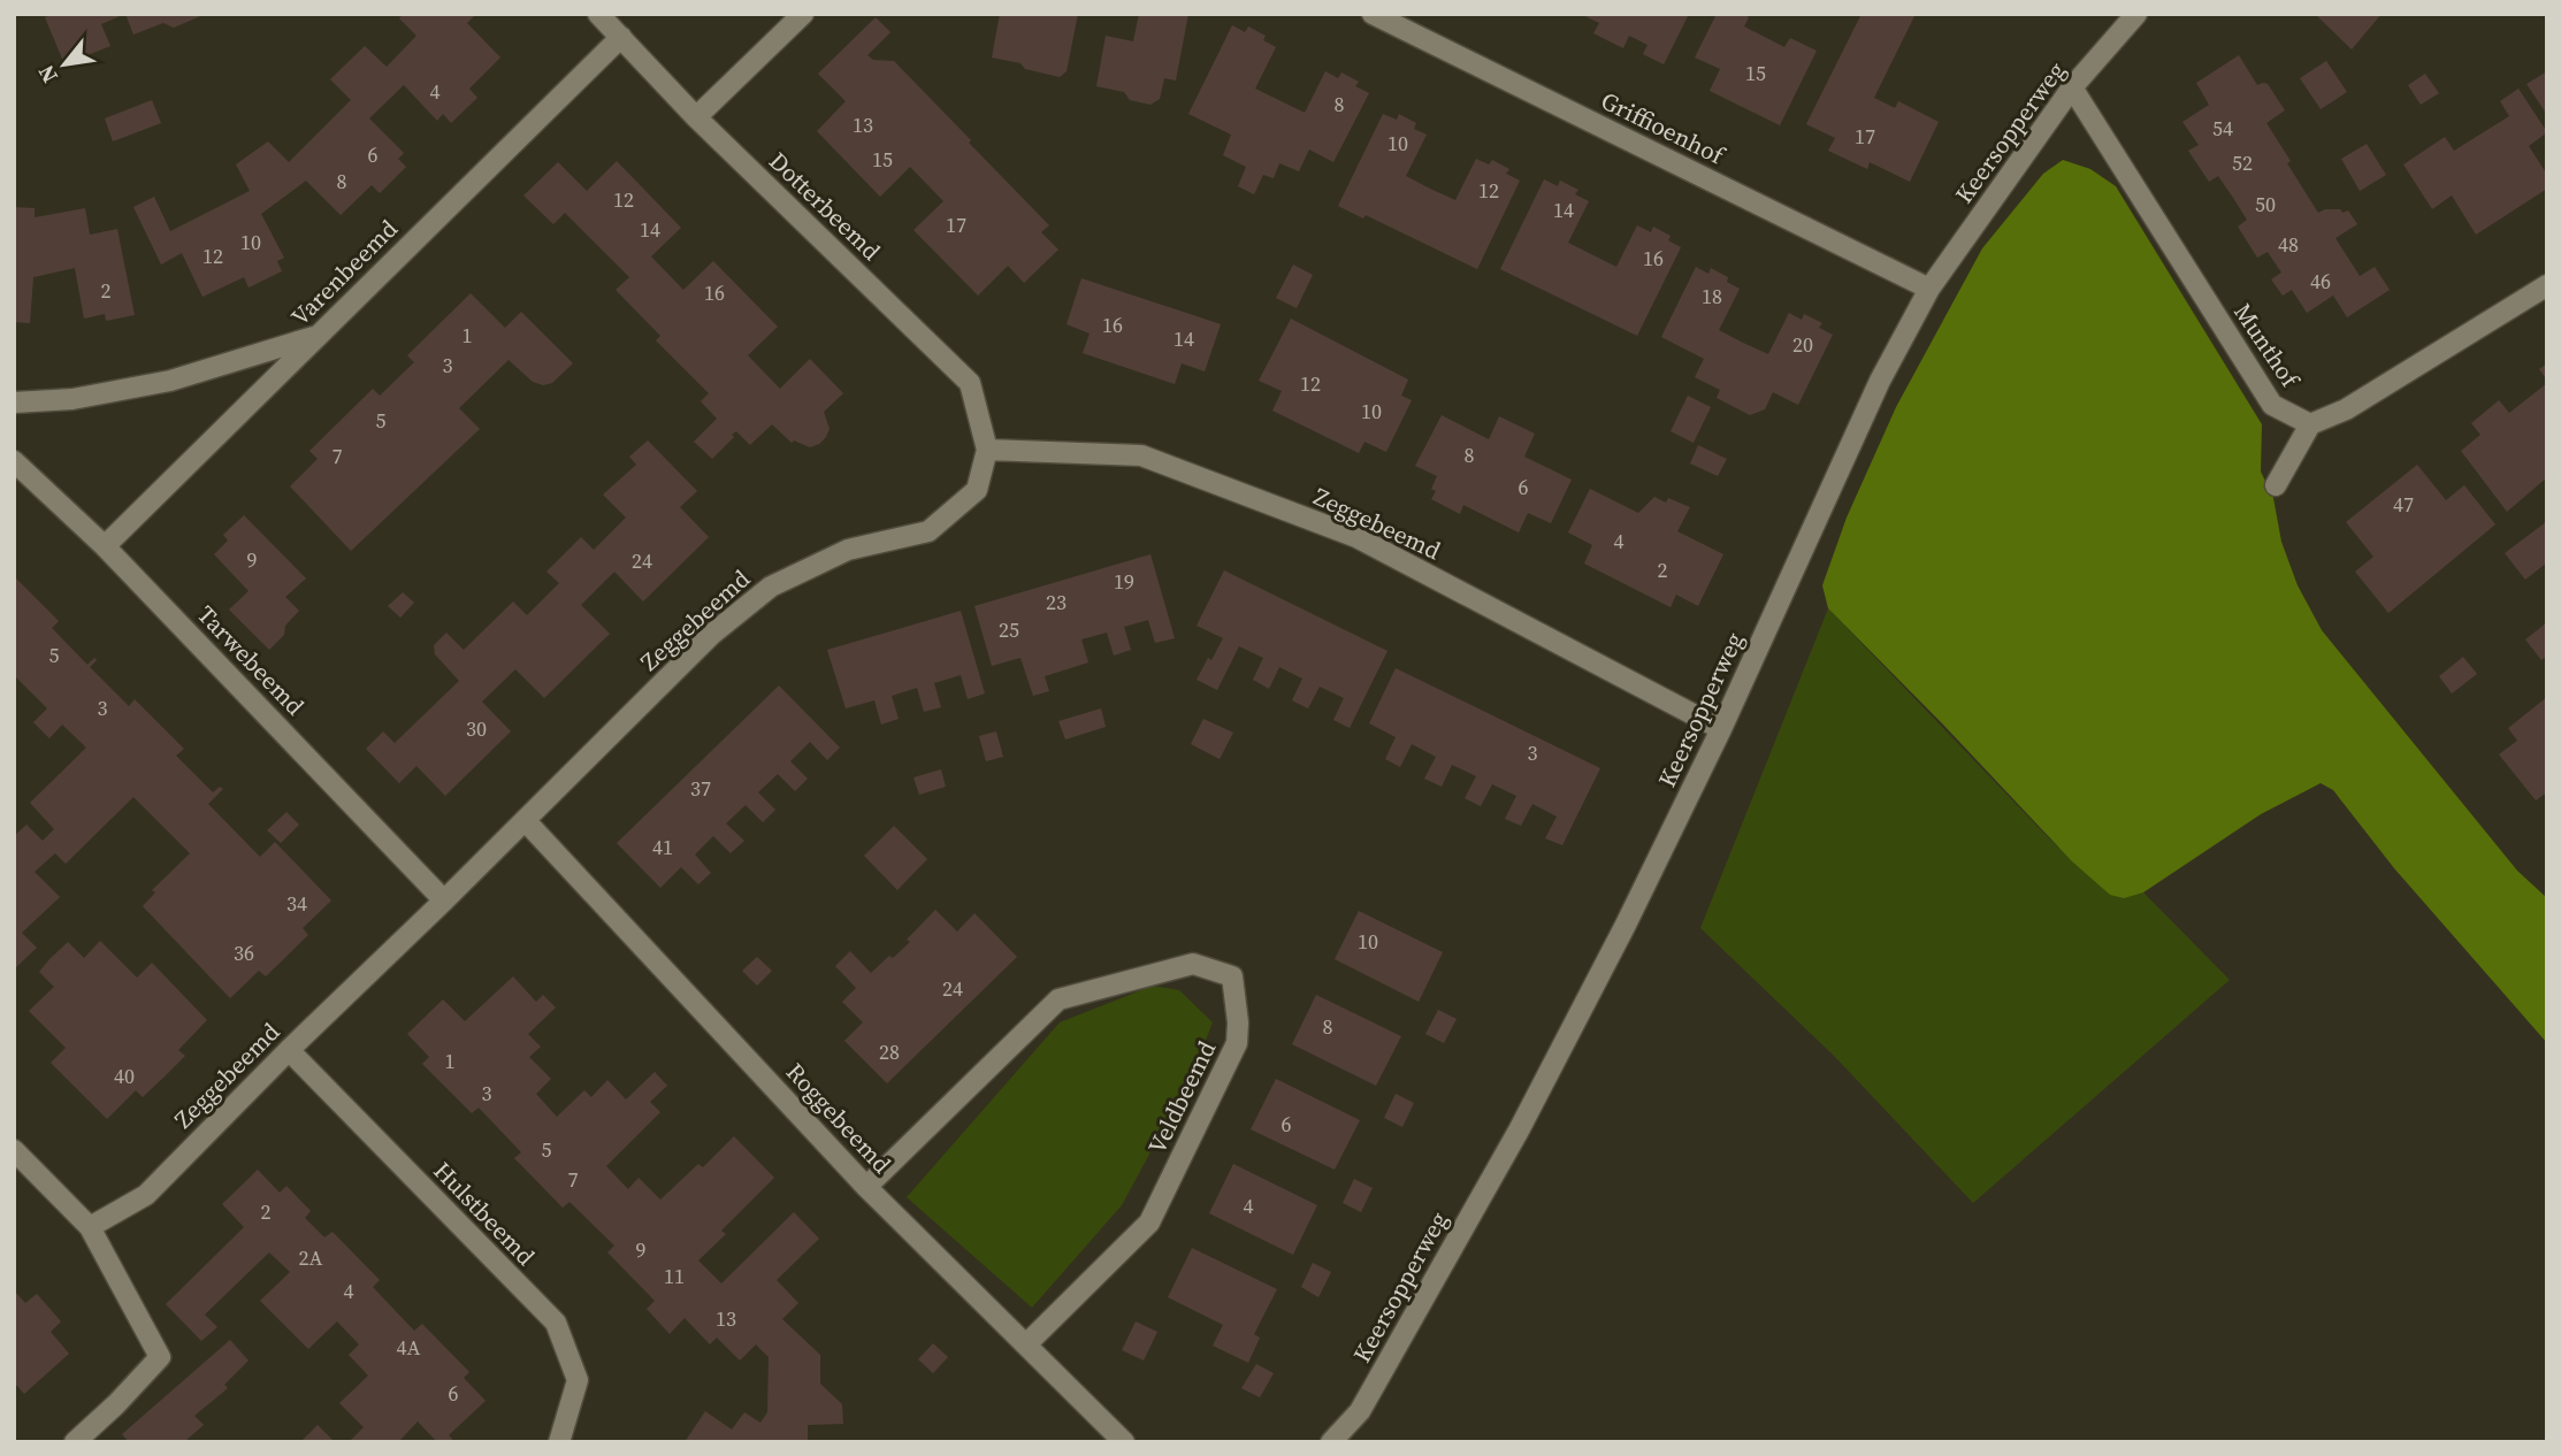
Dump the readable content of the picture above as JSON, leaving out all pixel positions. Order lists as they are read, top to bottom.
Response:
{
  "streets": {
    "street": [
      "Griffioenhof",
      "Keersopperweg",
      "Dotterbeemd",
      "Varenbeemd",
      "Munthof",
      "Zeggebeemd",
      "Tarwebeemd",
      "Veldbeemd",
      "Roggebeemd",
      "Hulstbeemd"
    ]
  },
  "crossings": [
    ["Griffioenhof", "Keersopperweg"],
    ["Keersopperweg", "Munthof"],
    ["Keersopperweg", "Zeggebeemd"],
    ["Dotterbeemd", "Varenbeemd"],
    ["Dotterbeemd", "Zeggebeemd"],
    ["Varenbeemd", "Tarwebeemd"],
    ["Zeggebeemd", "Tarwebeemd"],
    ["Zeggebeemd", "Roggebeemd"],
    ["Zeggebeemd", "Hulstbeemd"],
    ["Veldbeemd", "Roggebeemd"]
  ],
  "house_numbers": [
    "15",
    "4",
    "8",
    "13",
    "54",
    "17",
    "10",
    "6",
    "15",
    "52",
    "8",
    "12",
    "12",
    "50",
    "14",
    "17",
    "14",
    "10",
    "48",
    "12",
    "16",
    "46",
    "2",
    "16",
    "18",
    "16",
    "1",
    "14",
    "20",
    "3",
    "12",
    "10",
    "5",
    "8",
    "7",
    "6",
    "47",
    "4",
    "9",
    "24",
    "2",
    "19",
    "23",
    "25",
    "5",
    "3",
    "30",
    "3",
    "37",
    "41",
    "34",
    "10",
    "36",
    "24",
    "8",
    "28",
    "1",
    "40",
    "3",
    "6",
    "5",
    "7",
    "4",
    "2",
    "9",
    "2A",
    "11",
    "4",
    "13",
    "4A",
    "6"
  ],
  "north": "bottom left"
}
